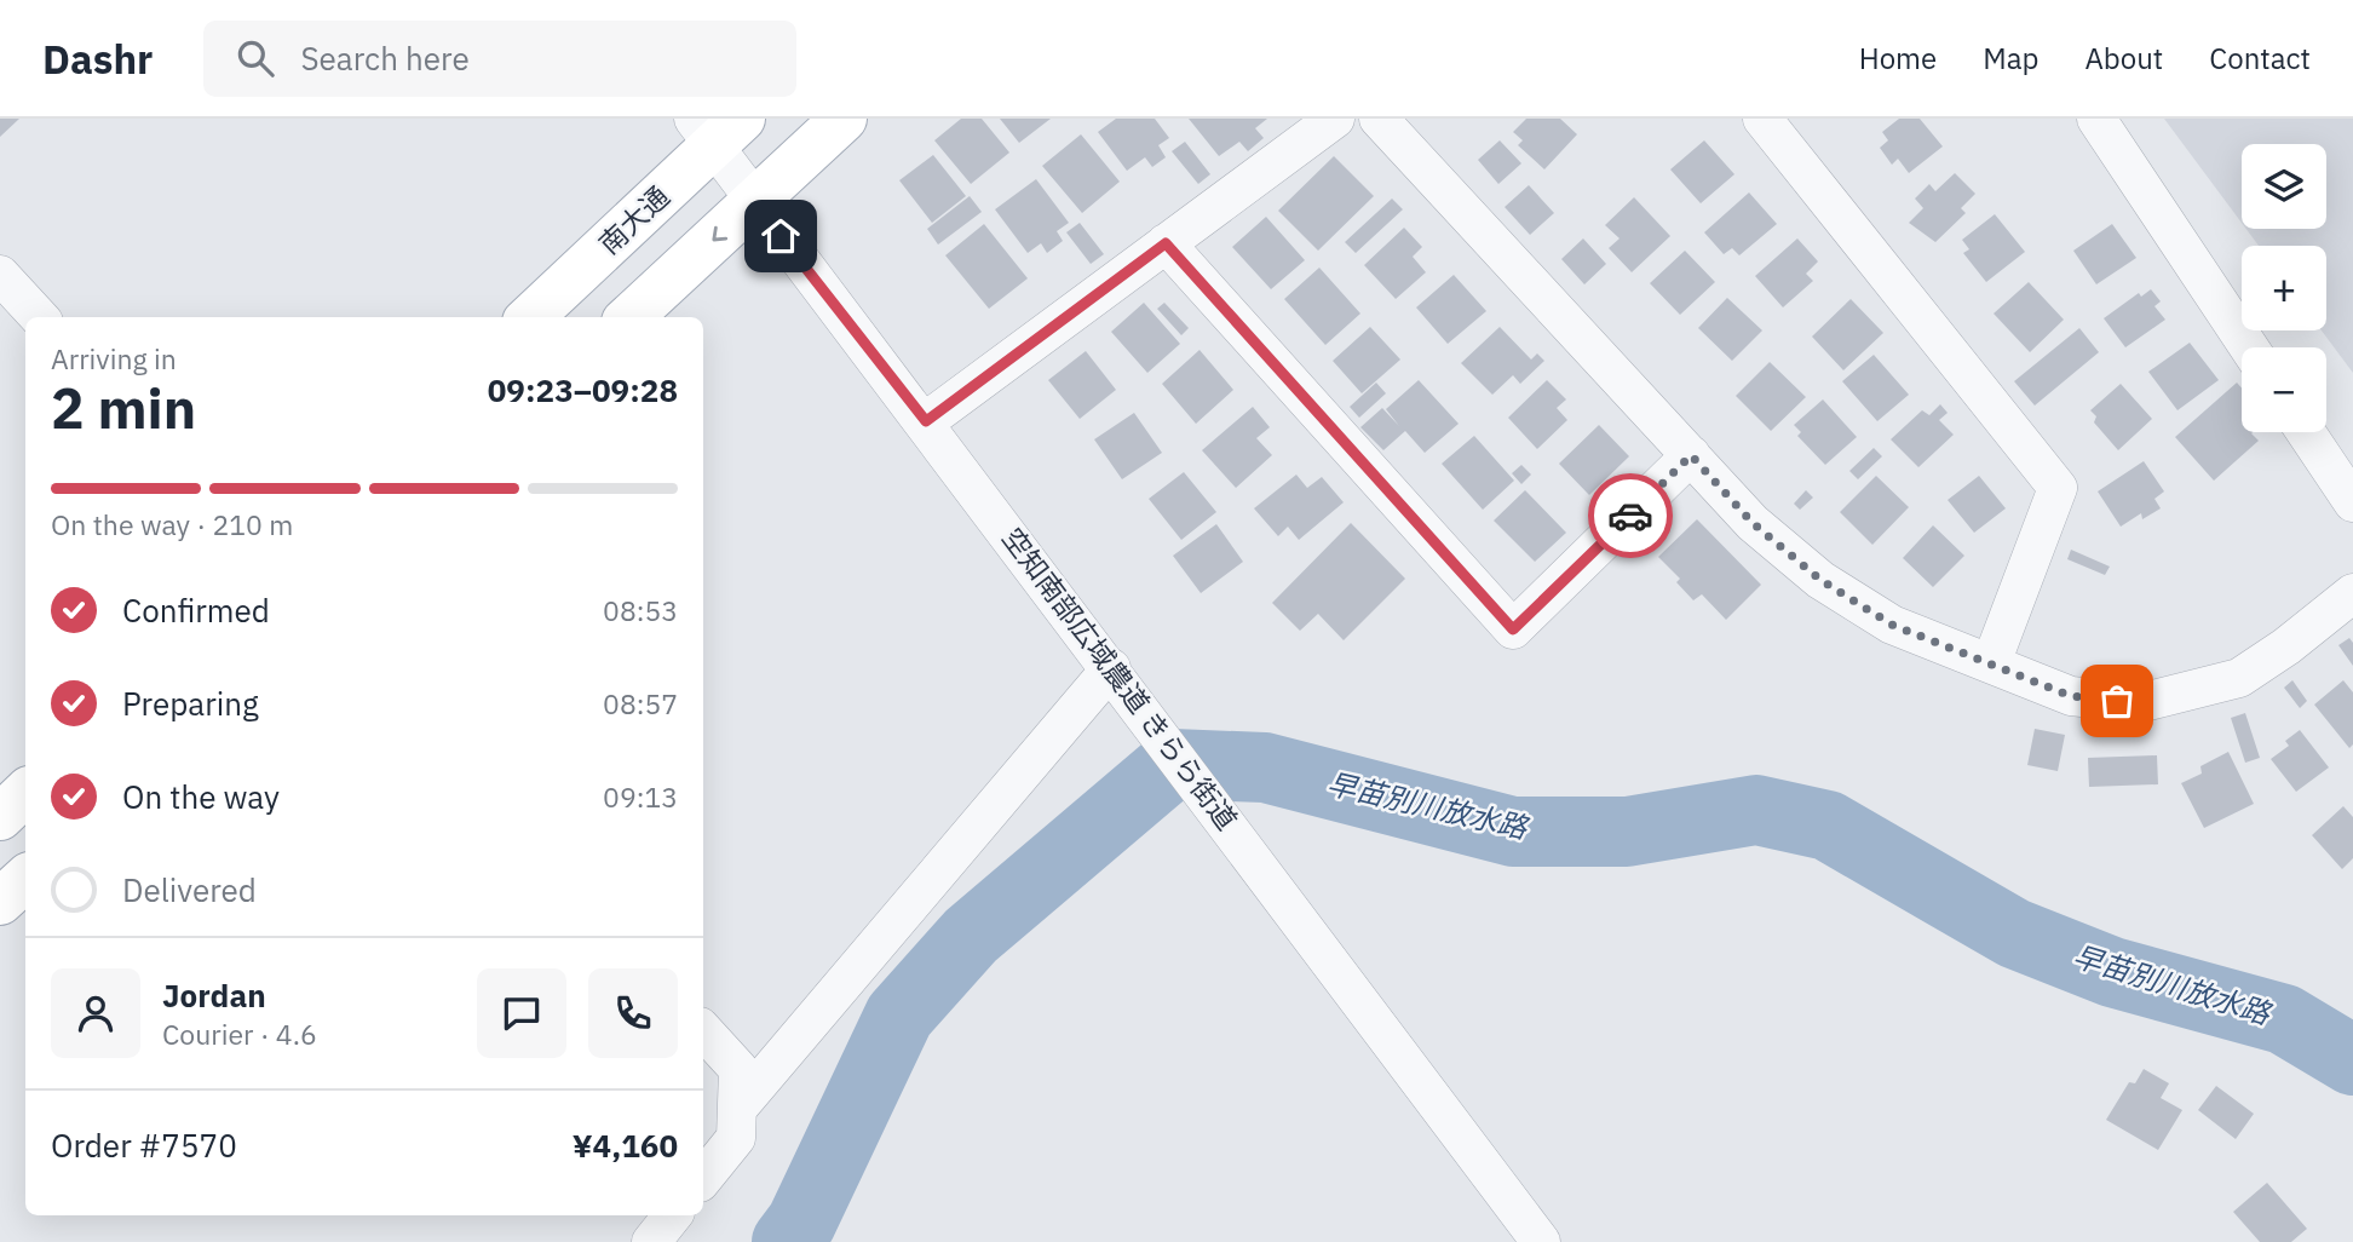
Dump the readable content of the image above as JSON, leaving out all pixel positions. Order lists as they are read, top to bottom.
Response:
{
  "streets": {
    "main road": ["南大通"],
    "street": ["空知南部広域農道 きらら街道"]
  },
  "crossings": [
    ["南大通", "空知南部広域農道 きらら街道"]
  ],
  "water": ["早苗別川放水路"],
  "page": {
    "header": "Dashr",
    "search": "Search here",
    "nav": [
      "Home",
      "Map",
      "About",
      "Contact"
    ],
    "map_buttons": ["+", "−"],
    "heading": ["2 min", "Arriving in", "09:23–09:28"],
    "panel": [
      "Jordan",
      "Courier · 4.6",
      "Order #7570",
      "¥4,160"
    ],
    "bar": "On the way · 210 m",
    "list": [
      ["Confirmed", "08:53"],
      ["Preparing", "08:57"],
      ["On the way", "09:13"],
      "Delivered"
    ]
  }
}
